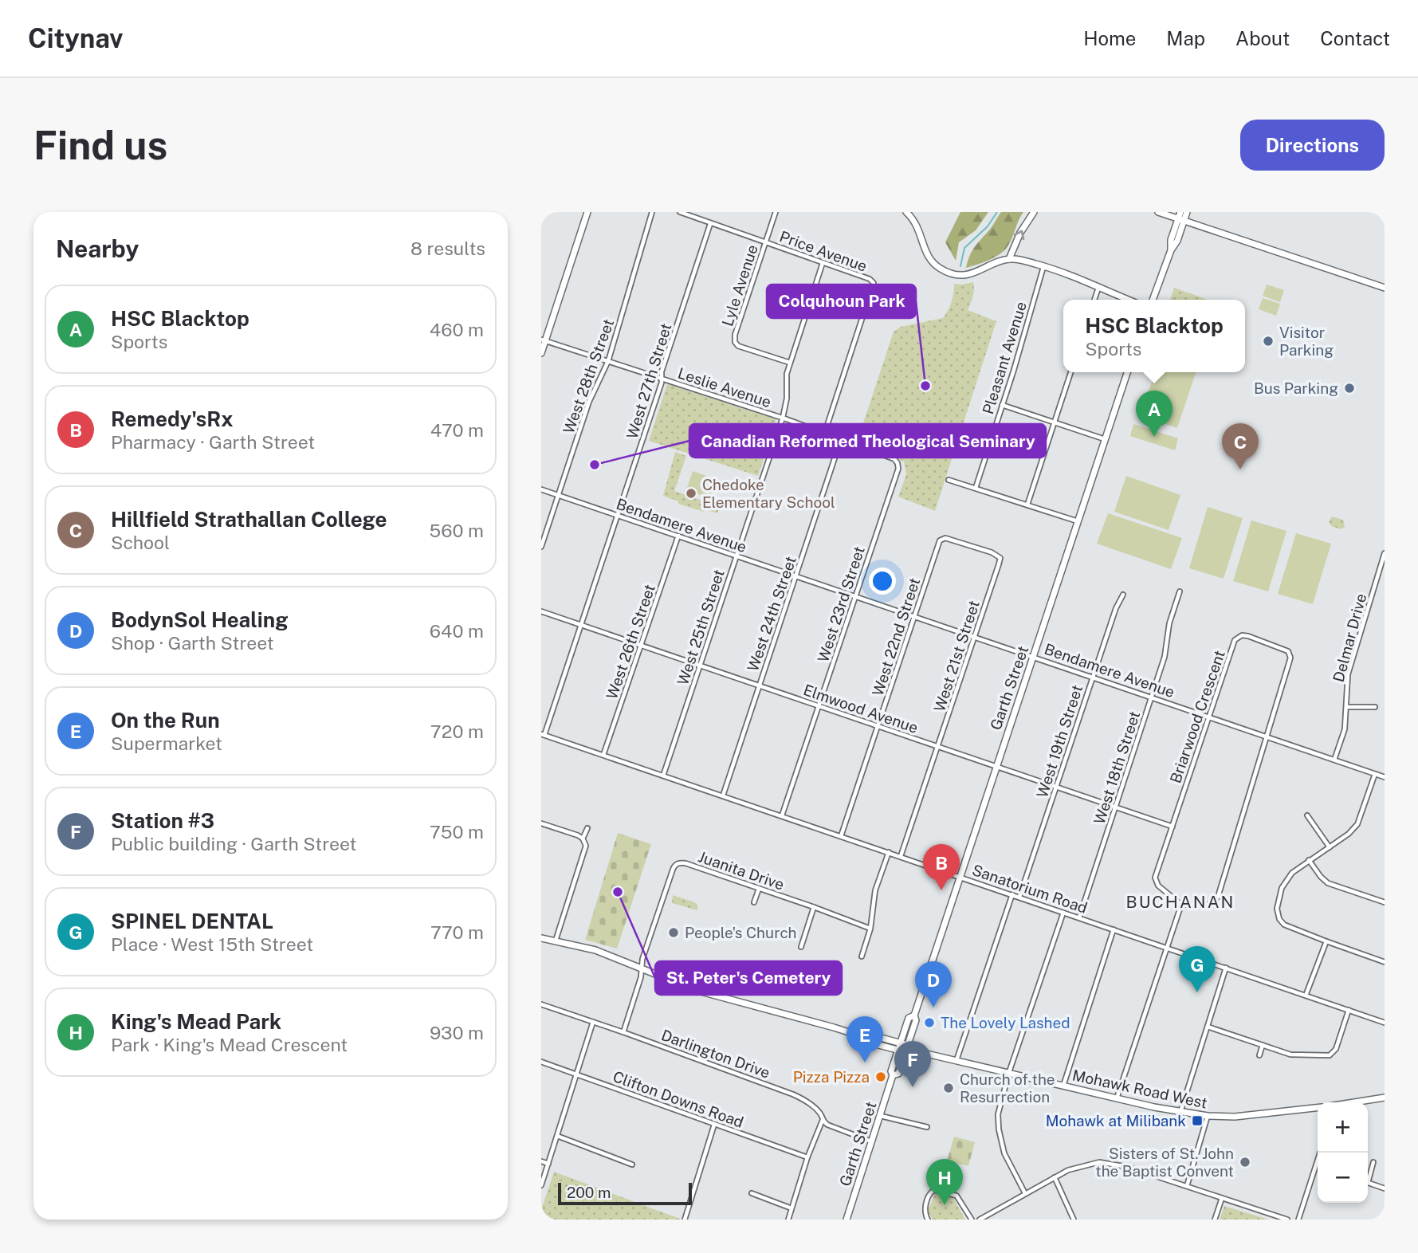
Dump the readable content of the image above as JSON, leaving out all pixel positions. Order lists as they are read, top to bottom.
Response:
{
  "streets": {
    "main road": ["Garth Street", "Mohawk Road West"],
    "street": [
      "Price Avenue",
      "Lyle Avenue",
      "Pleasant Avenue",
      "West 28th Street",
      "West 27th Street",
      "Leslie Avenue",
      "Bendamere Avenue",
      "West 23rd Street",
      "West 24th Street",
      "West 25th Street",
      "West 22nd Street",
      "Delmar Drive",
      "West 26th Street",
      "West 21st Street",
      "Elmwood Avenue",
      "Briarwood Crescent",
      "West 19th Street",
      "West 18th Street",
      "Juanita Drive",
      "Sanatorium Road",
      "Darlington Drive",
      "Clifton Downs Road"
    ]
  },
  "crossings": [
    ["Price Avenue", "Lyle Avenue"],
    ["Price Avenue", "West 27th Street"],
    ["Price Avenue", "Leslie Avenue"],
    ["Price Avenue", "West 25th Street"],
    ["Lyle Avenue", "West 25th Street"],
    ["West 28th Street", "Leslie Avenue"],
    ["West 28th Street", "Bendamere Avenue"],
    ["West 27th Street", "Leslie Avenue"],
    ["West 27th Street", "Bendamere Avenue"],
    ["West 27th Street", "Elmwood Avenue"],
    ["West 27th Street", "Sanatorium Road"],
    ["Leslie Avenue", "West 23rd Street"],
    ["Leslie Avenue", "West 24th Street"],
    ["Leslie Avenue", "West 25th Street"],
    ["Bendamere Avenue", "West 23rd Street"],
    ["Bendamere Avenue", "West 24th Street"],
    ["Bendamere Avenue", "West 25th Street"],
    ["Bendamere Avenue", "West 22nd Street"],
    ["Bendamere Avenue", "Delmar Drive"],
    ["Bendamere Avenue", "West 26th Street"],
    ["Bendamere Avenue", "West 21st Street"],
    ["Bendamere Avenue", "Garth Street"],
    ["Bendamere Avenue", "Briarwood Crescent"],
    ["Bendamere Avenue", "West 19th Street"],
    ["Bendamere Avenue", "West 18th Street"],
    ["West 23rd Street", "Elmwood Avenue"],
    ["West 23rd Street", "Sanatorium Road"],
    ["West 24th Street", "Elmwood Avenue"],
    ["West 24th Street", "Sanatorium Road"],
    ["West 25th Street", "Elmwood Avenue"],
    ["West 25th Street", "Sanatorium Road"],
    ["West 22nd Street", "West 21st Street"],
    ["West 22nd Street", "Elmwood Avenue"],
    ["West 22nd Street", "Sanatorium Road"],
    ["West 26th Street", "Elmwood Avenue"],
    ["West 26th Street", "Sanatorium Road"],
    ["West 21st Street", "Elmwood Avenue"],
    ["West 21st Street", "Sanatorium Road"],
    ["Garth Street", "Elmwood Avenue"],
    ["Garth Street", "Sanatorium Road"],
    ["Garth Street", "Darlington Drive"],
    ["Garth Street", "Mohawk Road West"],
    ["Elmwood Avenue", "Briarwood Crescent"],
    ["Elmwood Avenue", "West 19th Street"],
    ["Elmwood Avenue", "West 18th Street"],
    ["West 19th Street", "Sanatorium Road"],
    ["West 18th Street", "Sanatorium Road"],
    ["Juanita Drive", "Mohawk Road West"]
  ],
  "districts": ["BUCHANAN"],
  "places": {
    "other": [
      "Visitor Parking",
      "Colquhoun Park",
      "Bus Parking",
      "Canadian Reformed Theological Seminary",
      "Chedoke Elementary School",
      "St. Peter's Cemetery",
      "People's Church",
      "The Lovely Lashed",
      "Pizza Pizza",
      "Church of the Resurrection",
      "Sisters of St. John the Baptist Convent"
    ],
    "transit": ["Mohawk at Milibank"]
  },
  "scale_bar": "200 m",
  "page": {
    "header": "Citynav",
    "nav": [
      "Home",
      "Map",
      "About",
      "Contact"
    ],
    "buttons": "Directions",
    "title": "Find us",
    "heading": ["Nearby", "8 results"],
    "list": [
      {
        "mark": "A",
        "name": "HSC Blacktop",
        "note": "Sports",
        "value": "460 m"
      },
      {
        "mark": "B",
        "name": "Remedy'sRx",
        "note": "Pharmacy · Garth Street",
        "value": "470 m"
      },
      {
        "mark": "C",
        "name": "Hillfield Strathallan College",
        "note": "School",
        "value": "560 m"
      },
      {
        "mark": "D",
        "name": "BodynSol Healing",
        "note": "Shop · Garth Street",
        "value": "640 m"
      },
      {
        "mark": "E",
        "name": "On the Run",
        "note": "Supermarket",
        "value": "720 m"
      },
      {
        "mark": "F",
        "name": "Station #3",
        "note": "Public building · Garth Street",
        "value": "750 m"
      },
      {
        "mark": "G",
        "name": "SPINEL DENTAL",
        "note": "Place · West 15th Street",
        "value": "770 m"
      },
      {
        "mark": "H",
        "name": "King's Mead Park",
        "note": "Park · King's Mead Crescent",
        "value": "930 m"
      }
    ],
    "popup": ["HSC Blacktop", "Sports"],
    "pins": [
      "A",
      "C",
      "B",
      "G",
      "D",
      "E",
      "F",
      "H"
    ],
    "map_buttons": ["+", "−"],
    "scale": "200 m"
  }
}
